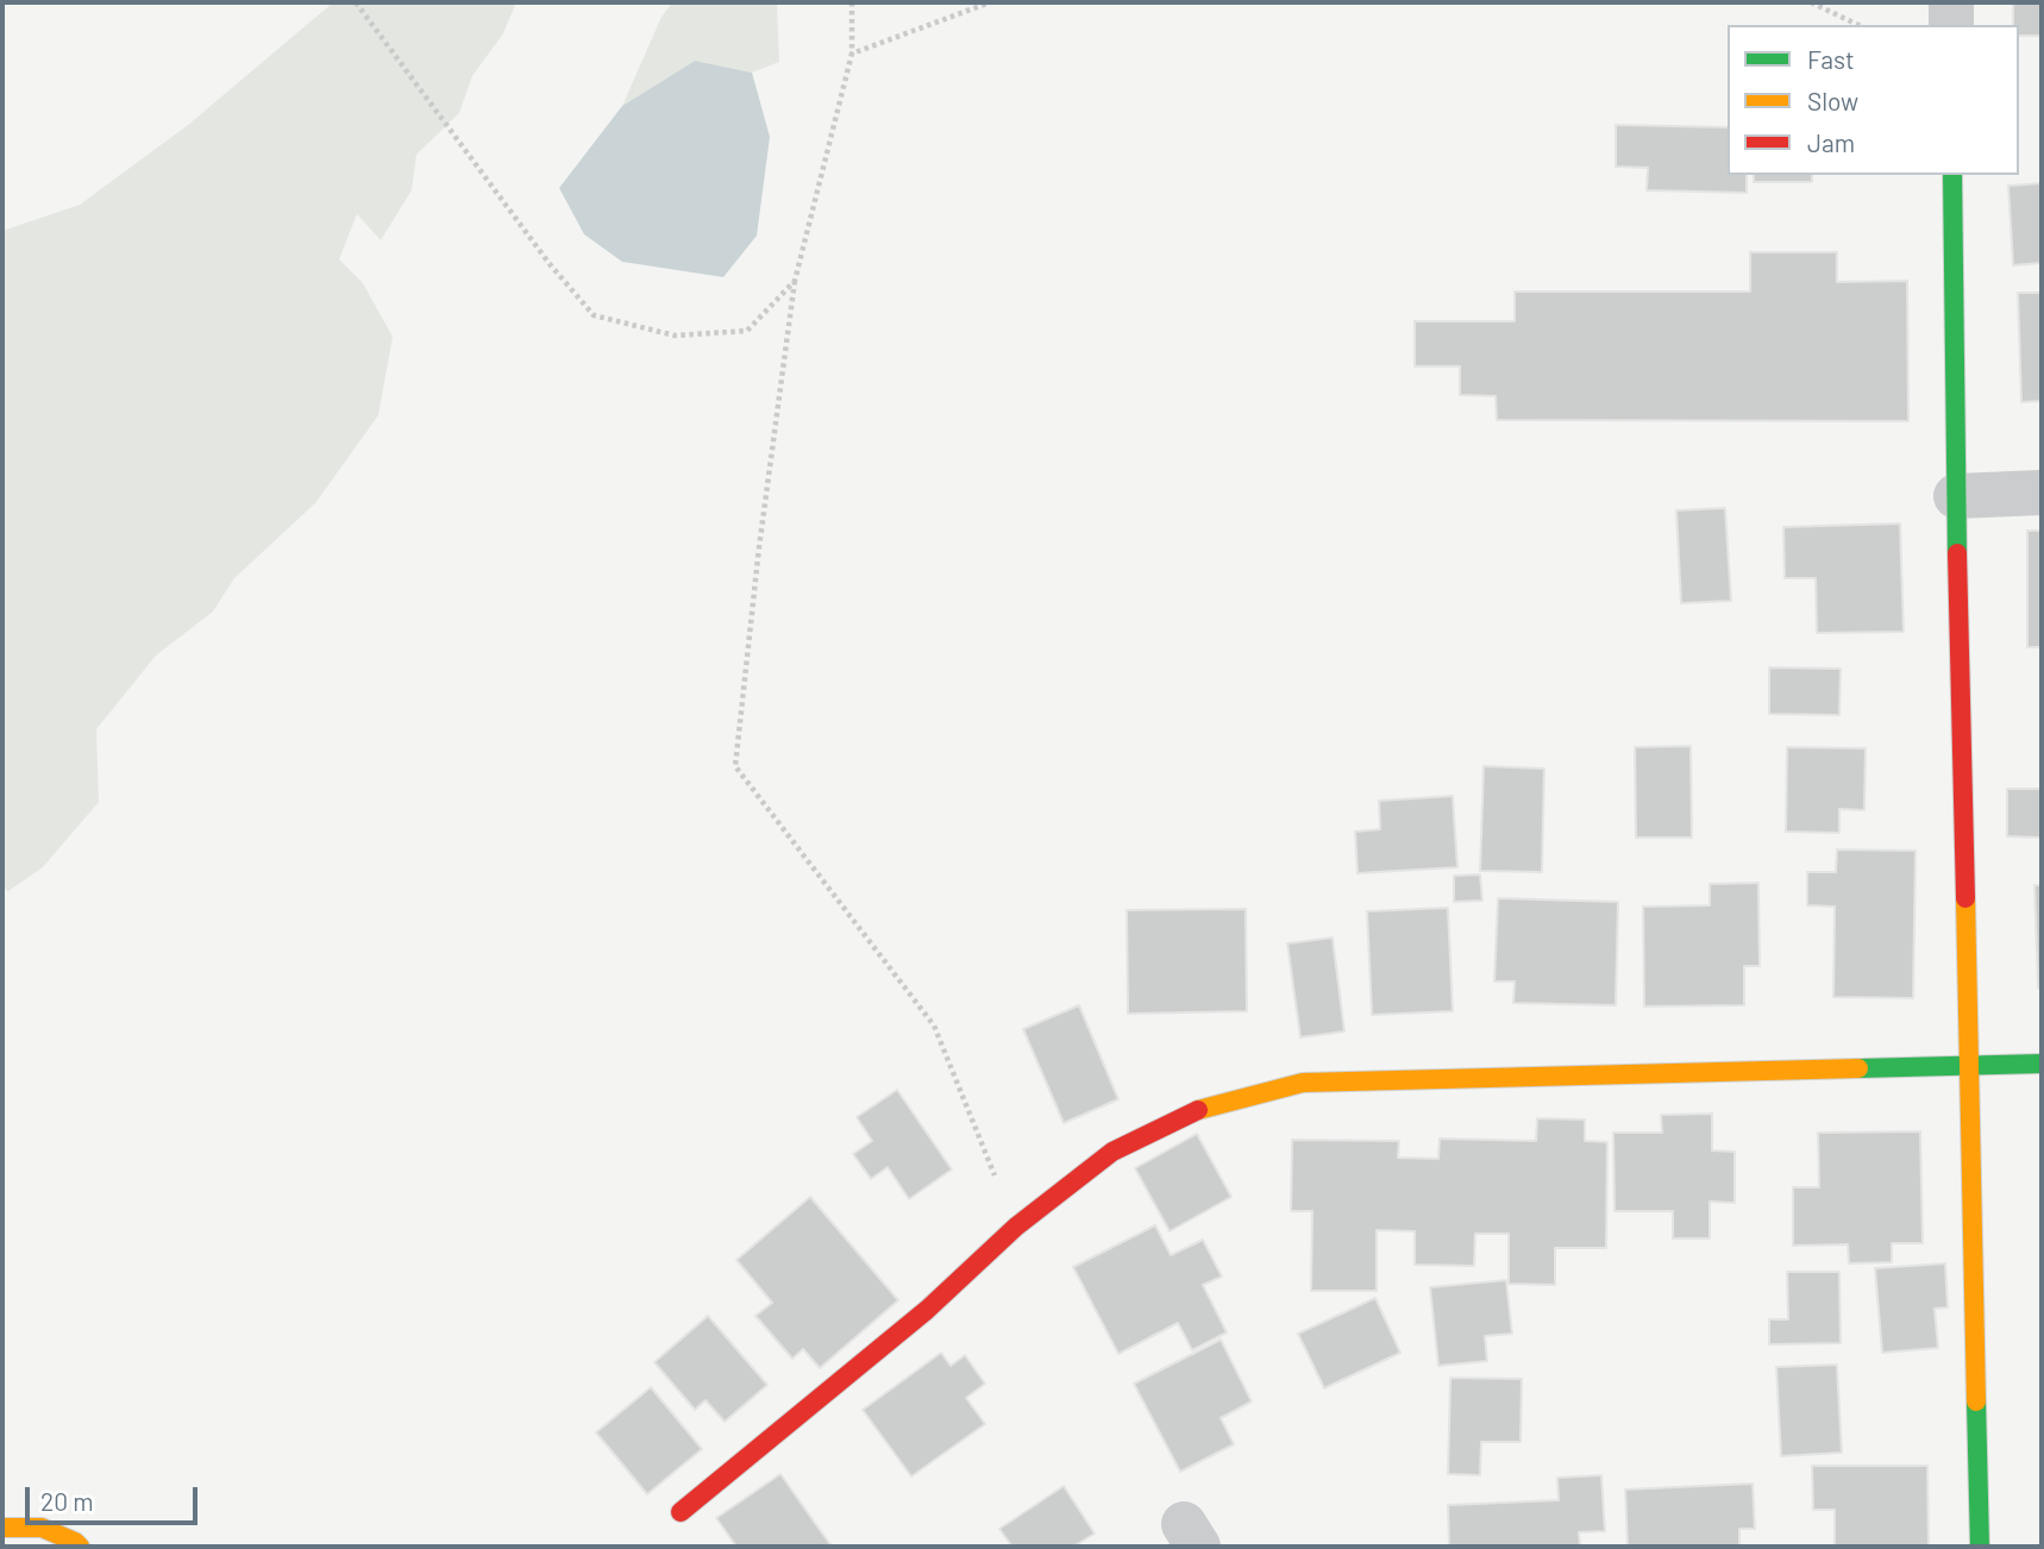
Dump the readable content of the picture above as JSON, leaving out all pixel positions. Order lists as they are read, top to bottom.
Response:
{
  "legend": ["Fast", "Slow", "Jam"],
  "scale_bar": "20 m"
}
